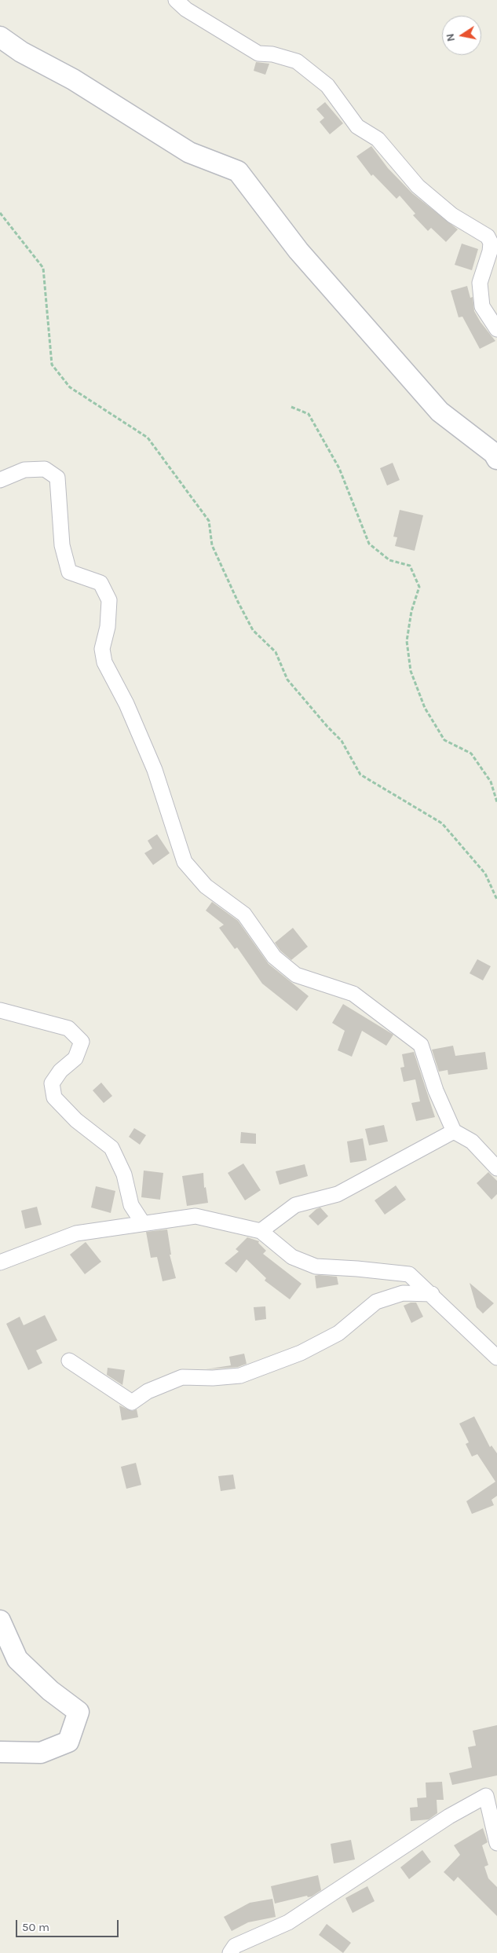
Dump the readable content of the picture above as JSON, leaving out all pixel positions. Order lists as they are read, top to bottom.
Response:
{
  "scale_bar": "50 m",
  "north": "left"
}
